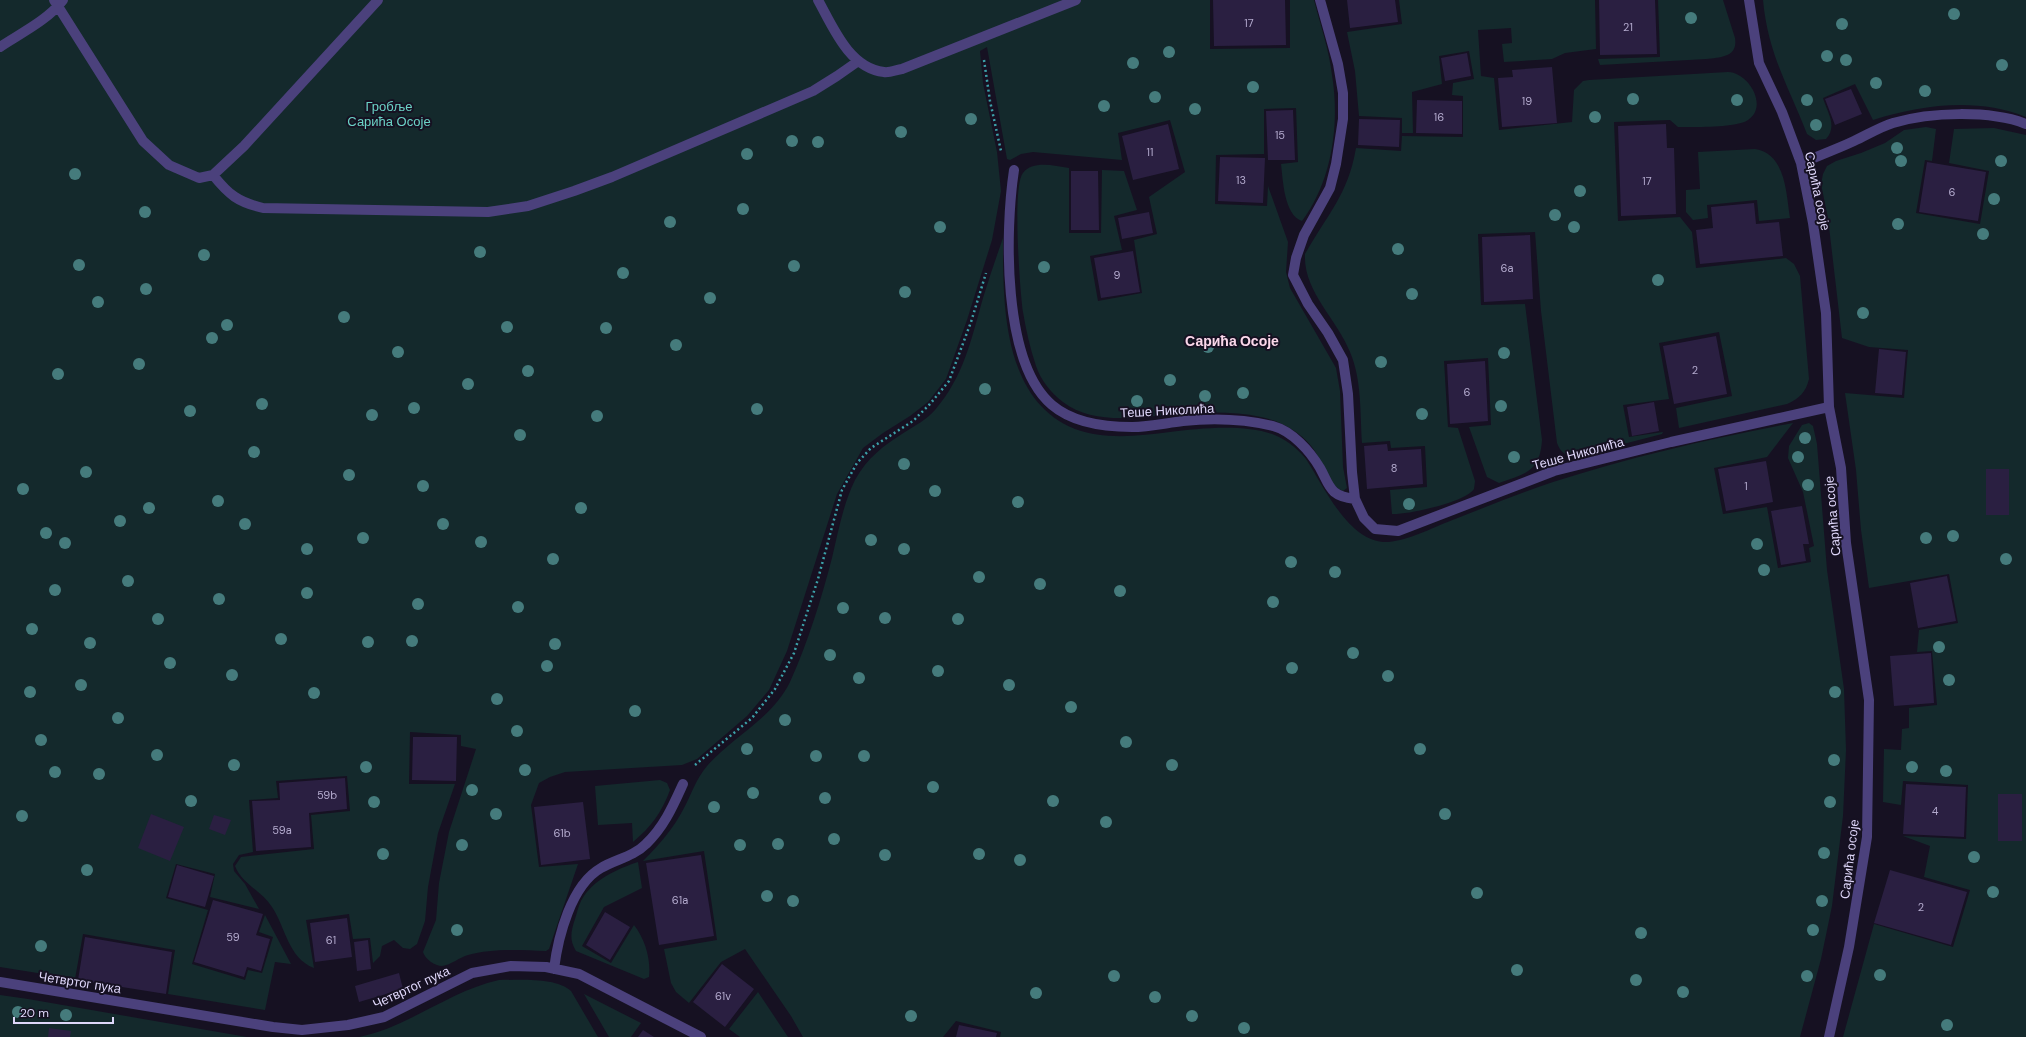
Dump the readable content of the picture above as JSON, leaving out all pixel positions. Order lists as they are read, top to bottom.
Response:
{
  "streets": {
    "street": ["Сарића осоје", "Теше Николића", "Четвртог пука"]
  },
  "crossings": [
    ["Сарића осоје", "Теше Николића"]
  ],
  "districts": ["Сарића Осоје"],
  "parks": ["Гробље Сарића Осоје"],
  "house_numbers": [
    "17",
    "21",
    "19",
    "16",
    "15",
    "11",
    "13",
    "17",
    "6",
    "6a",
    "9",
    "2",
    "6",
    "8",
    "1",
    "59b",
    "4",
    "59a",
    "61b",
    "61a",
    "2",
    "59",
    "61",
    "61v"
  ],
  "scale_bar": "20 m"
}
